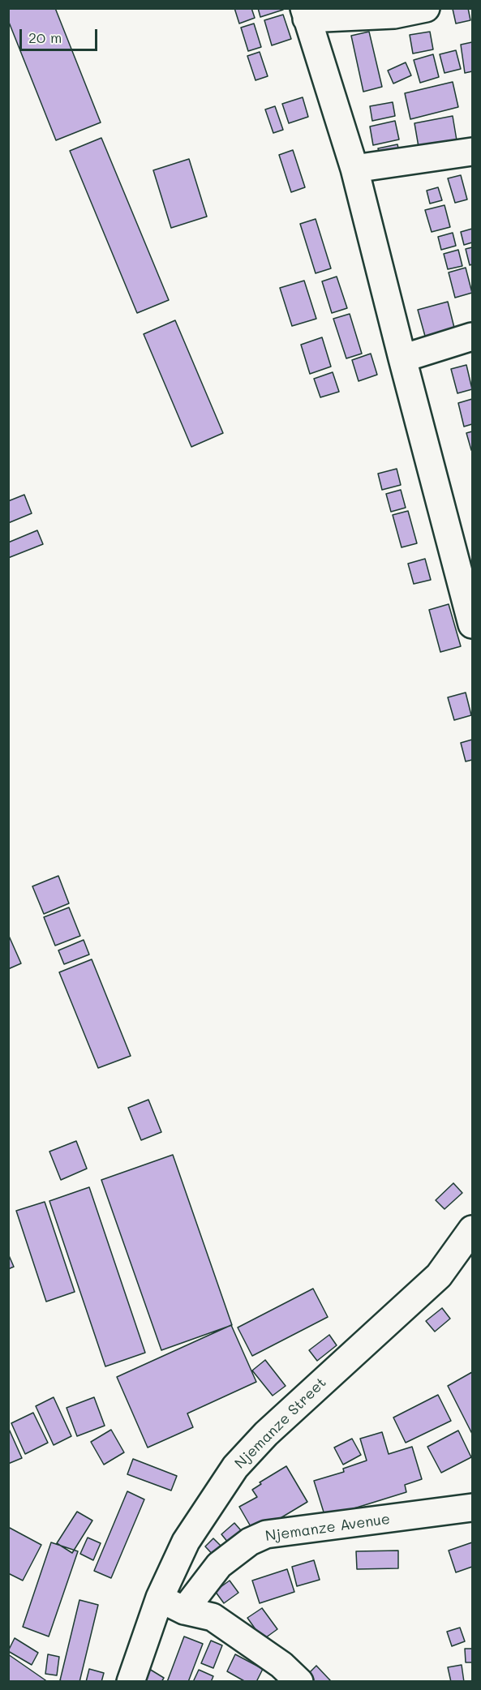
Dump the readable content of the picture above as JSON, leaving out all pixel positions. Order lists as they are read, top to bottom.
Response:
{
  "streets": {
    "street": ["Njemanze Street", "Njemanze Avenue"]
  },
  "scale_bar": "20 m"
}
